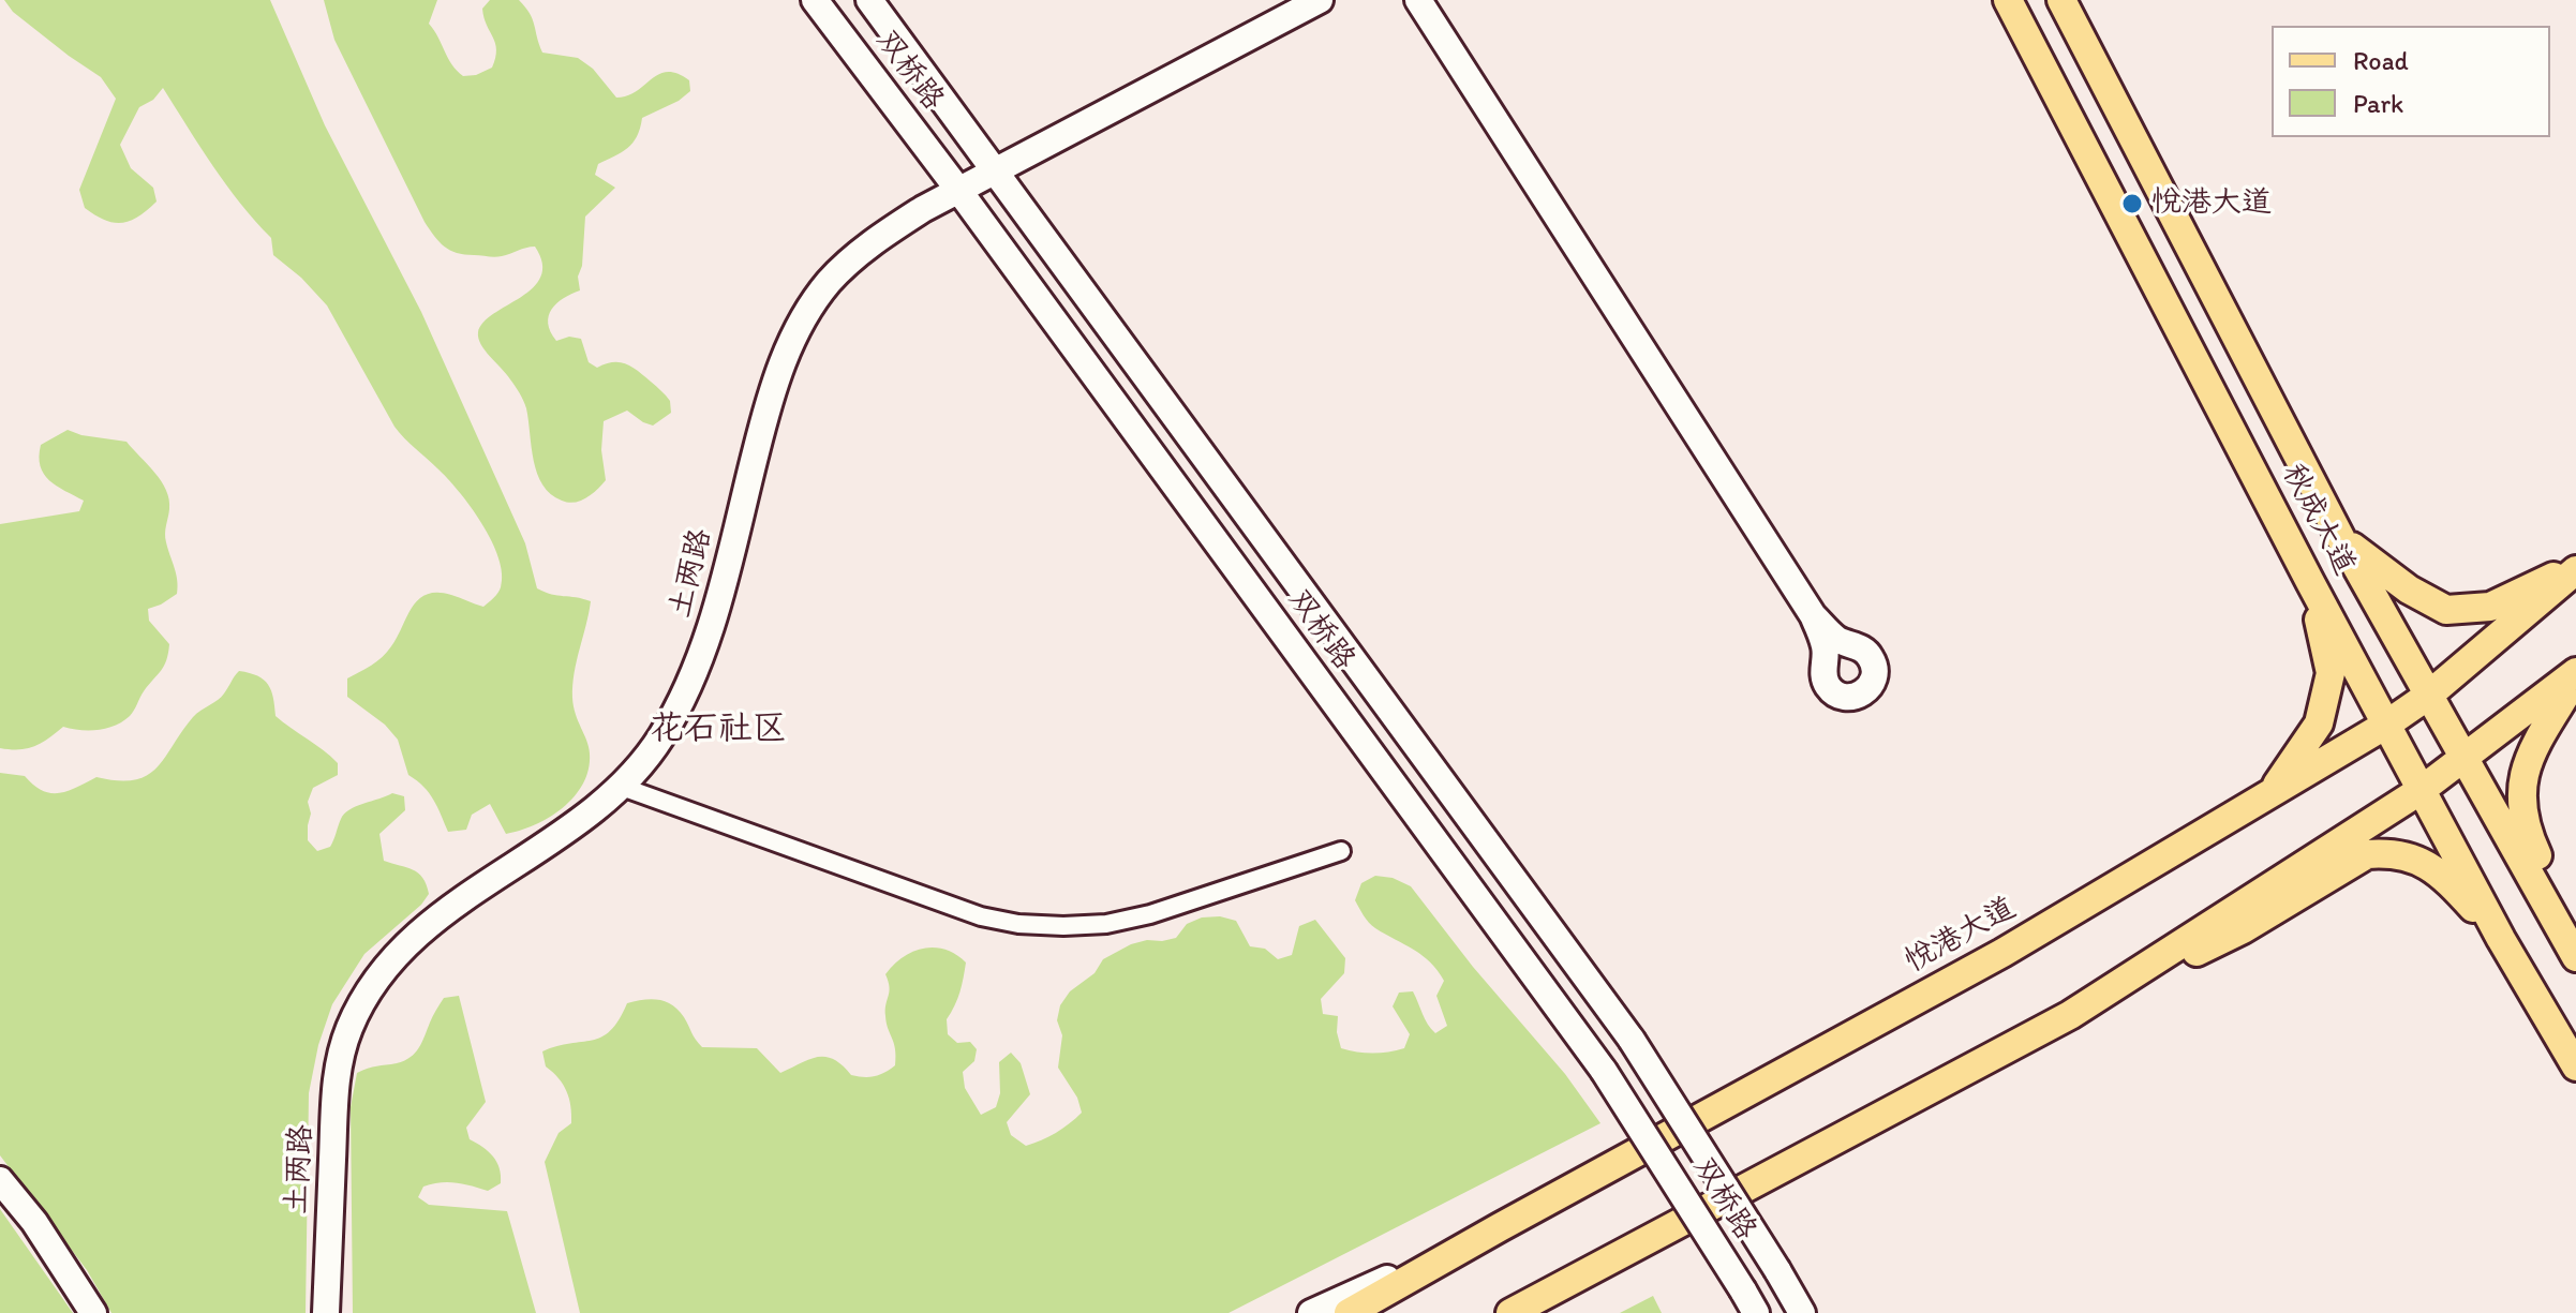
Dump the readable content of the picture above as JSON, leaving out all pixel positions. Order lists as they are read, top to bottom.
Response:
{
  "streets": {
    "main road": [
      "双桥路",
      "秋成大道",
      "土两路",
      "悦港大道"
    ]
  },
  "crossings": [
    ["双桥路", "土两路"],
    ["秋成大道", "悦港大道"]
  ],
  "districts": ["花石社区"],
  "places": ["悦港大道"],
  "legend": ["Road", "Park"]
}
